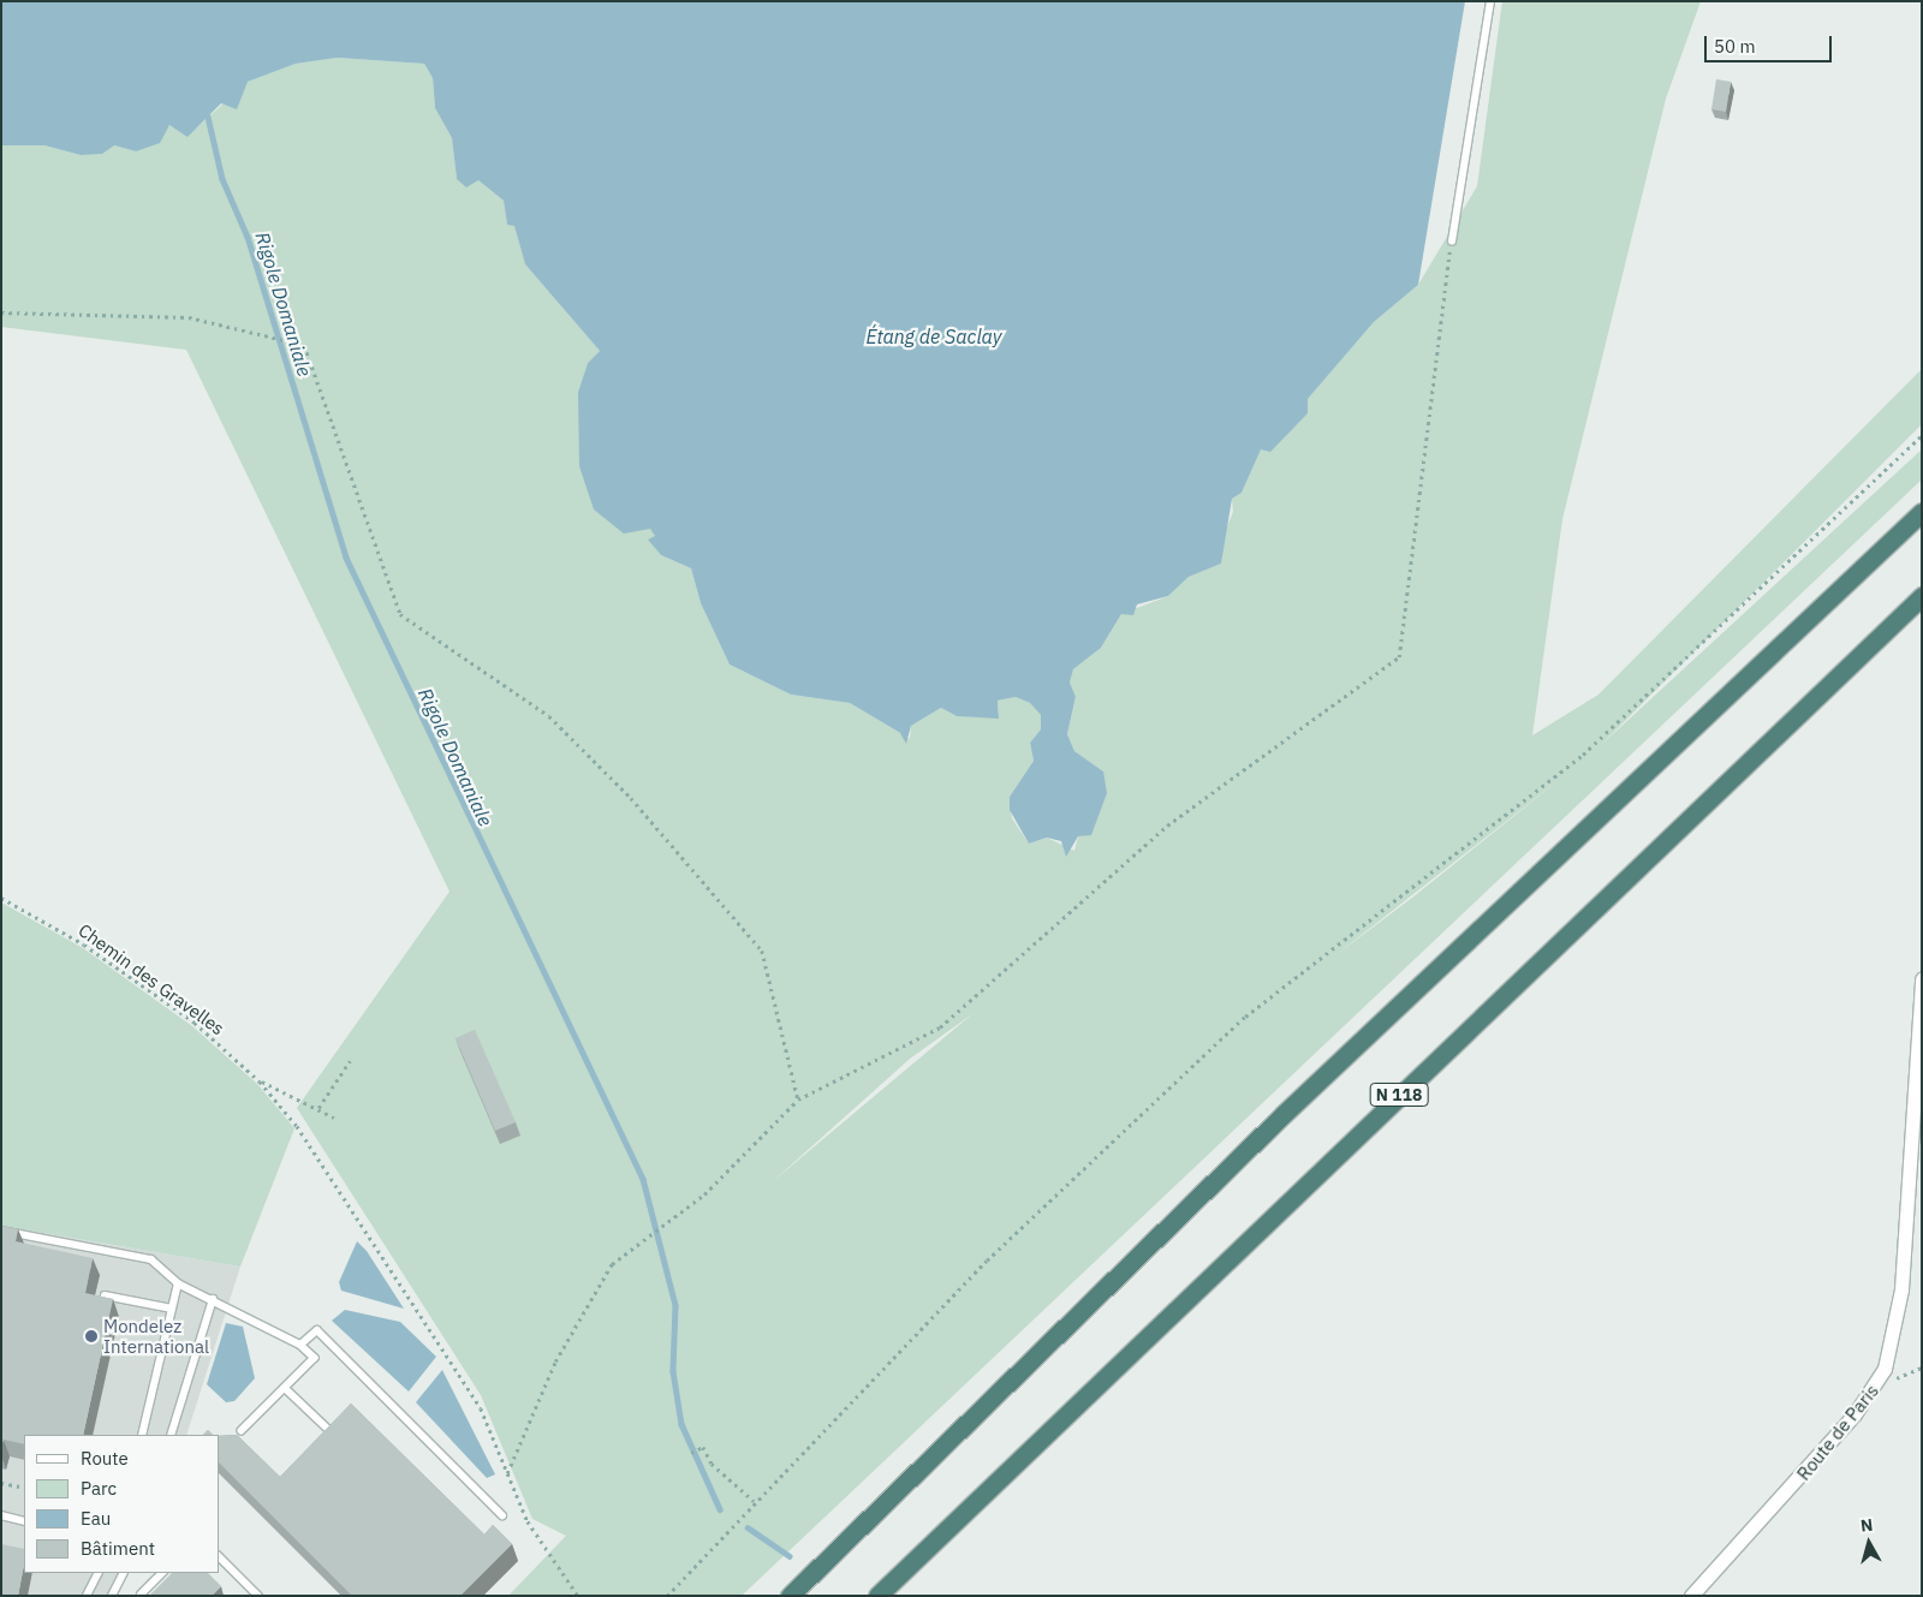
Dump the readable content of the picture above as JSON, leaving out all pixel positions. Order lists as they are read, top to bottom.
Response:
{
  "streets": {
    "highway": ["N 118"],
    "street": ["Route de Paris"],
    "path": ["Chemin des Gravelles"]
  },
  "water": ["Rigole Domaniale", "Étang de Saclay"],
  "places": ["Mondelez International"],
  "legend": [
    "Route",
    "Parc",
    "Eau",
    "Bâtiment"
  ],
  "scale_bar": "50 m",
  "north": "top"
}
